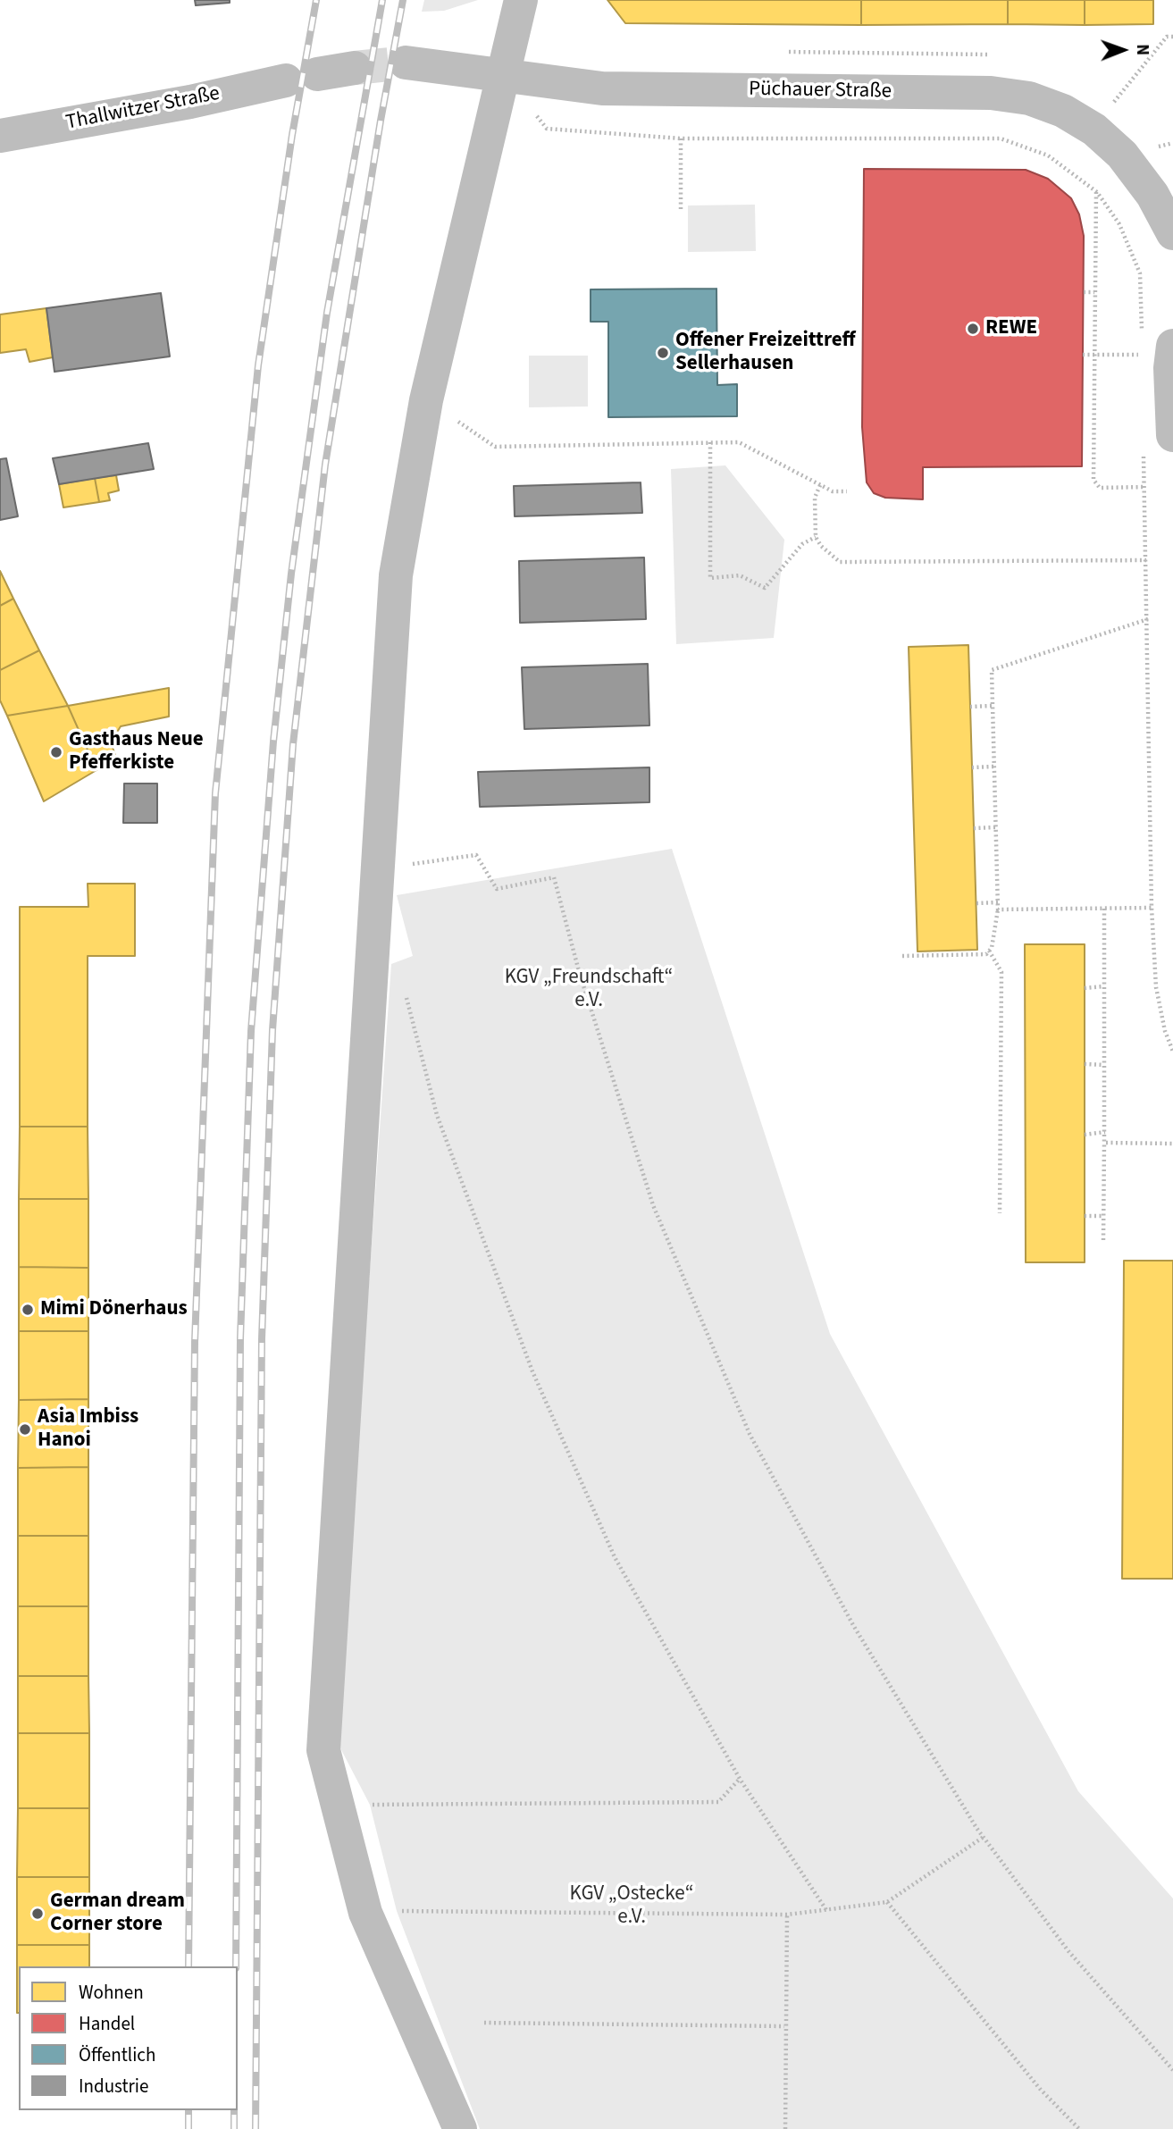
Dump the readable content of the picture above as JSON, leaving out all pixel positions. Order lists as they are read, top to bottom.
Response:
{
  "streets": {
    "street": ["Püchauer Straße", "Thallwitzer Straße"]
  },
  "parks": ["KGV „Freundschaft“ e.V.", "KGV „Ostecke“ e.V."],
  "places": [
    "REWE",
    "Offener Freizeittreff Sellerhausen",
    "Gasthaus Neue Pfefferkiste",
    "Mimi Dönerhaus",
    "Asia Imbiss Hanoi",
    "German dream Corner store"
  ],
  "legend": [
    "Wohnen",
    "Handel",
    "Öffentlich",
    "Industrie"
  ],
  "north": "right"
}
